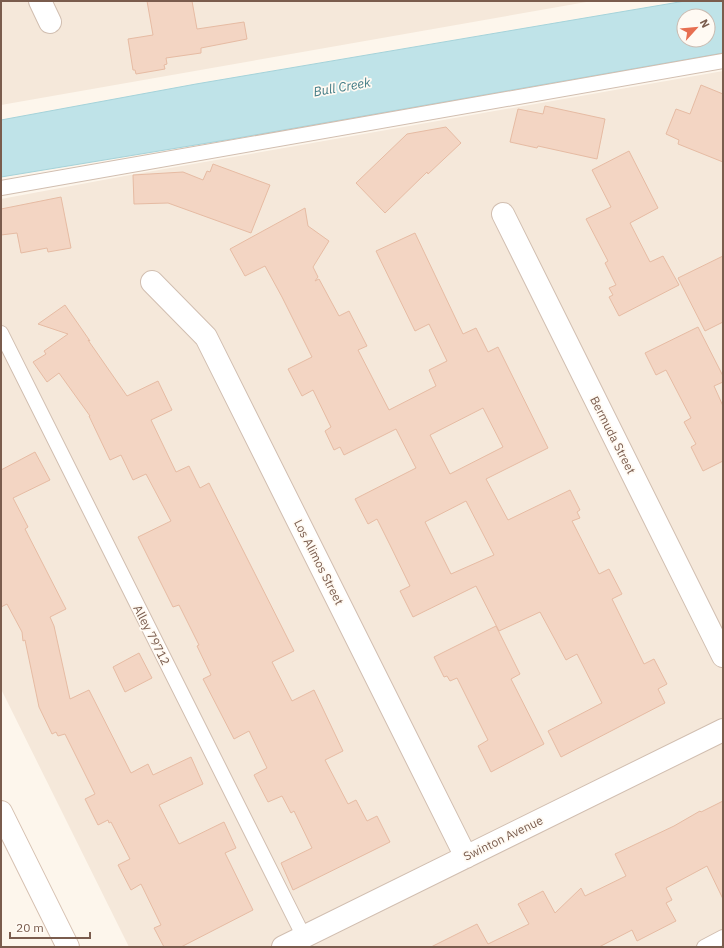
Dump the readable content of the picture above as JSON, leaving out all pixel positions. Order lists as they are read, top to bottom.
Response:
{
  "streets": {
    "street": ["Bermuda Street", "Los Alimos Street", "Swinton Avenue"],
    "lane": ["Alley 79712"]
  },
  "crossings": [
    ["Los Alimos Street", "Swinton Avenue"],
    ["Alley 79712", "Swinton Avenue"]
  ],
  "water": ["Bull Creek"],
  "scale_bar": "20 m",
  "north": "top right"
}
